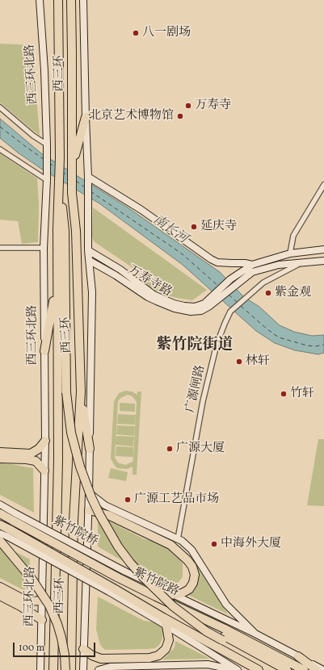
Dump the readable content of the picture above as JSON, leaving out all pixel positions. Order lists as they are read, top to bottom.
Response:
{
  "streets": {
    "highway": ["西三环", "紫竹院路"],
    "street": [
      "西三环北路",
      "万寿寺路",
      "广源闸路",
      "紫竹院桥"
    ]
  },
  "crossings": [
    ["紫竹院桥", "紫竹院路"]
  ],
  "districts": ["紫竹院街道"],
  "water": ["南长河"],
  "places": [
    "八一剧场",
    "万寿寺",
    "北京艺术博物馆",
    "延庆寺",
    "紫金观",
    "林轩",
    "竹轩",
    "广源大厦",
    "广源工艺品市场",
    "中海外大厦"
  ],
  "scale_bar": "100 m"
}
